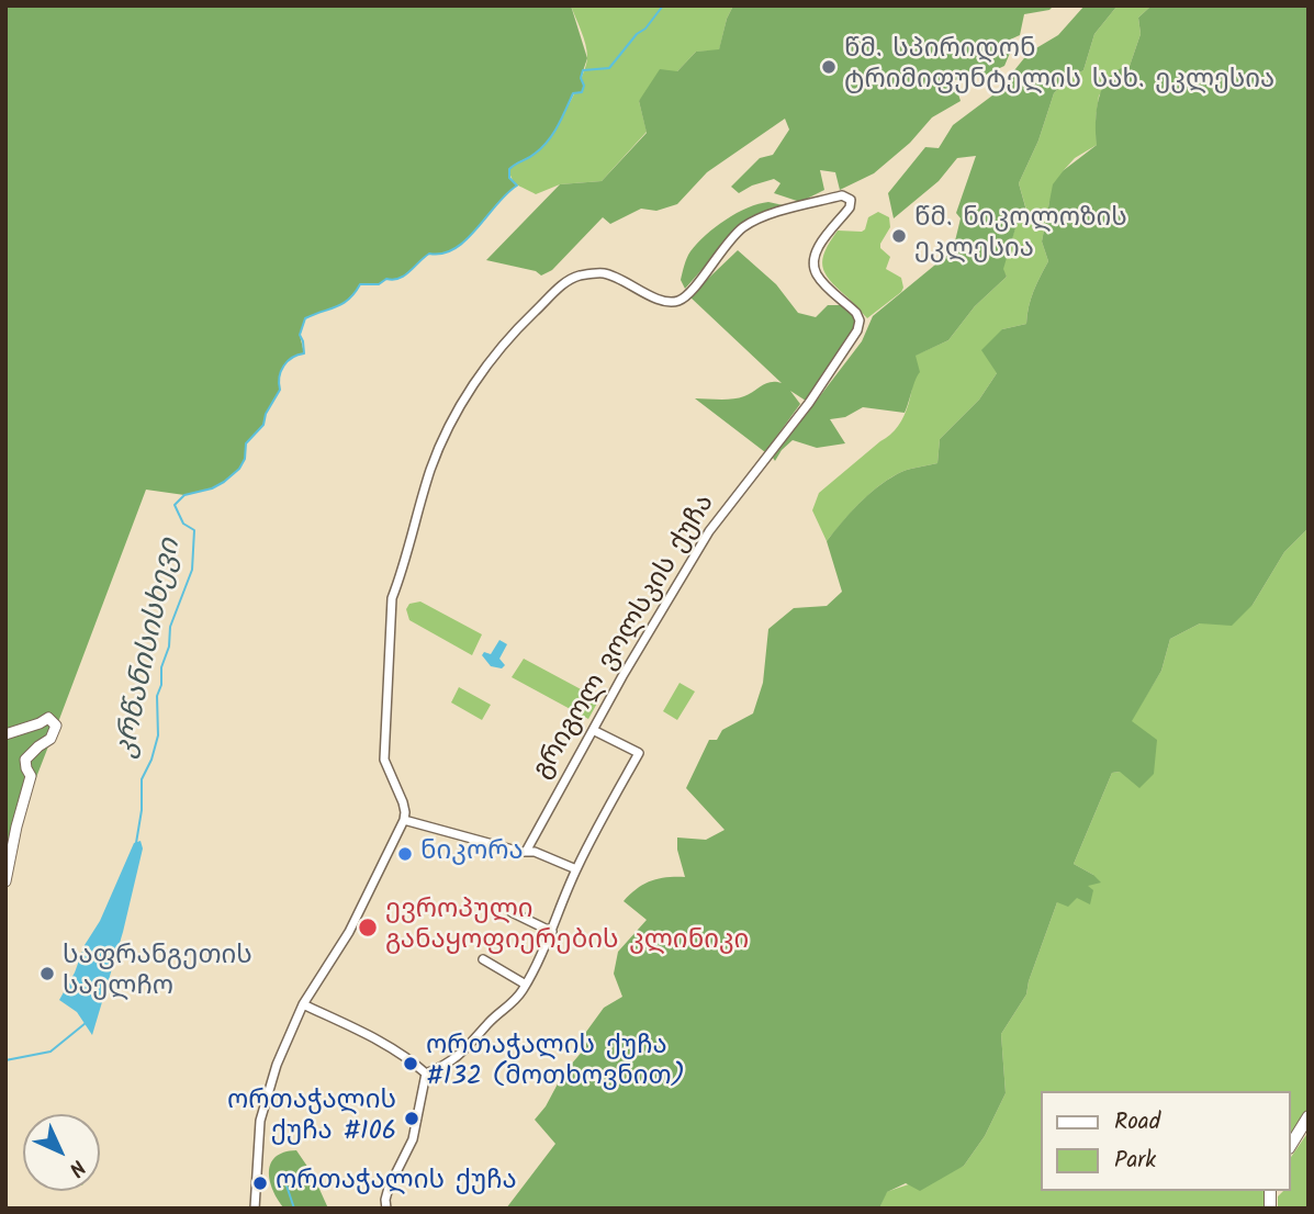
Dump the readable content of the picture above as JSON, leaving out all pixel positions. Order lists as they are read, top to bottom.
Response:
{
  "streets": {
    "street": ["გრიგოლ ვოლსკის ქუჩა"]
  },
  "water": ["კრწანისისხევი"],
  "places": [
    "წმ. სპირიდონ ტრიმიფუნტელის სახ. ეკლესია",
    "წმ. ნიკოლოზის ეკლესია",
    "ნიკორა",
    "ევროპული განაყოფიერების კლინიკი",
    "საფრანგეთის საელჩო",
    "ორთაჭალის ქუჩა #132 (მოთხოვნით)",
    "ორთაჭალის ქუჩა #106",
    "ორთაჭალის ქუჩა"
  ],
  "legend": ["Road", "Park"],
  "north": "bottom right"
}
